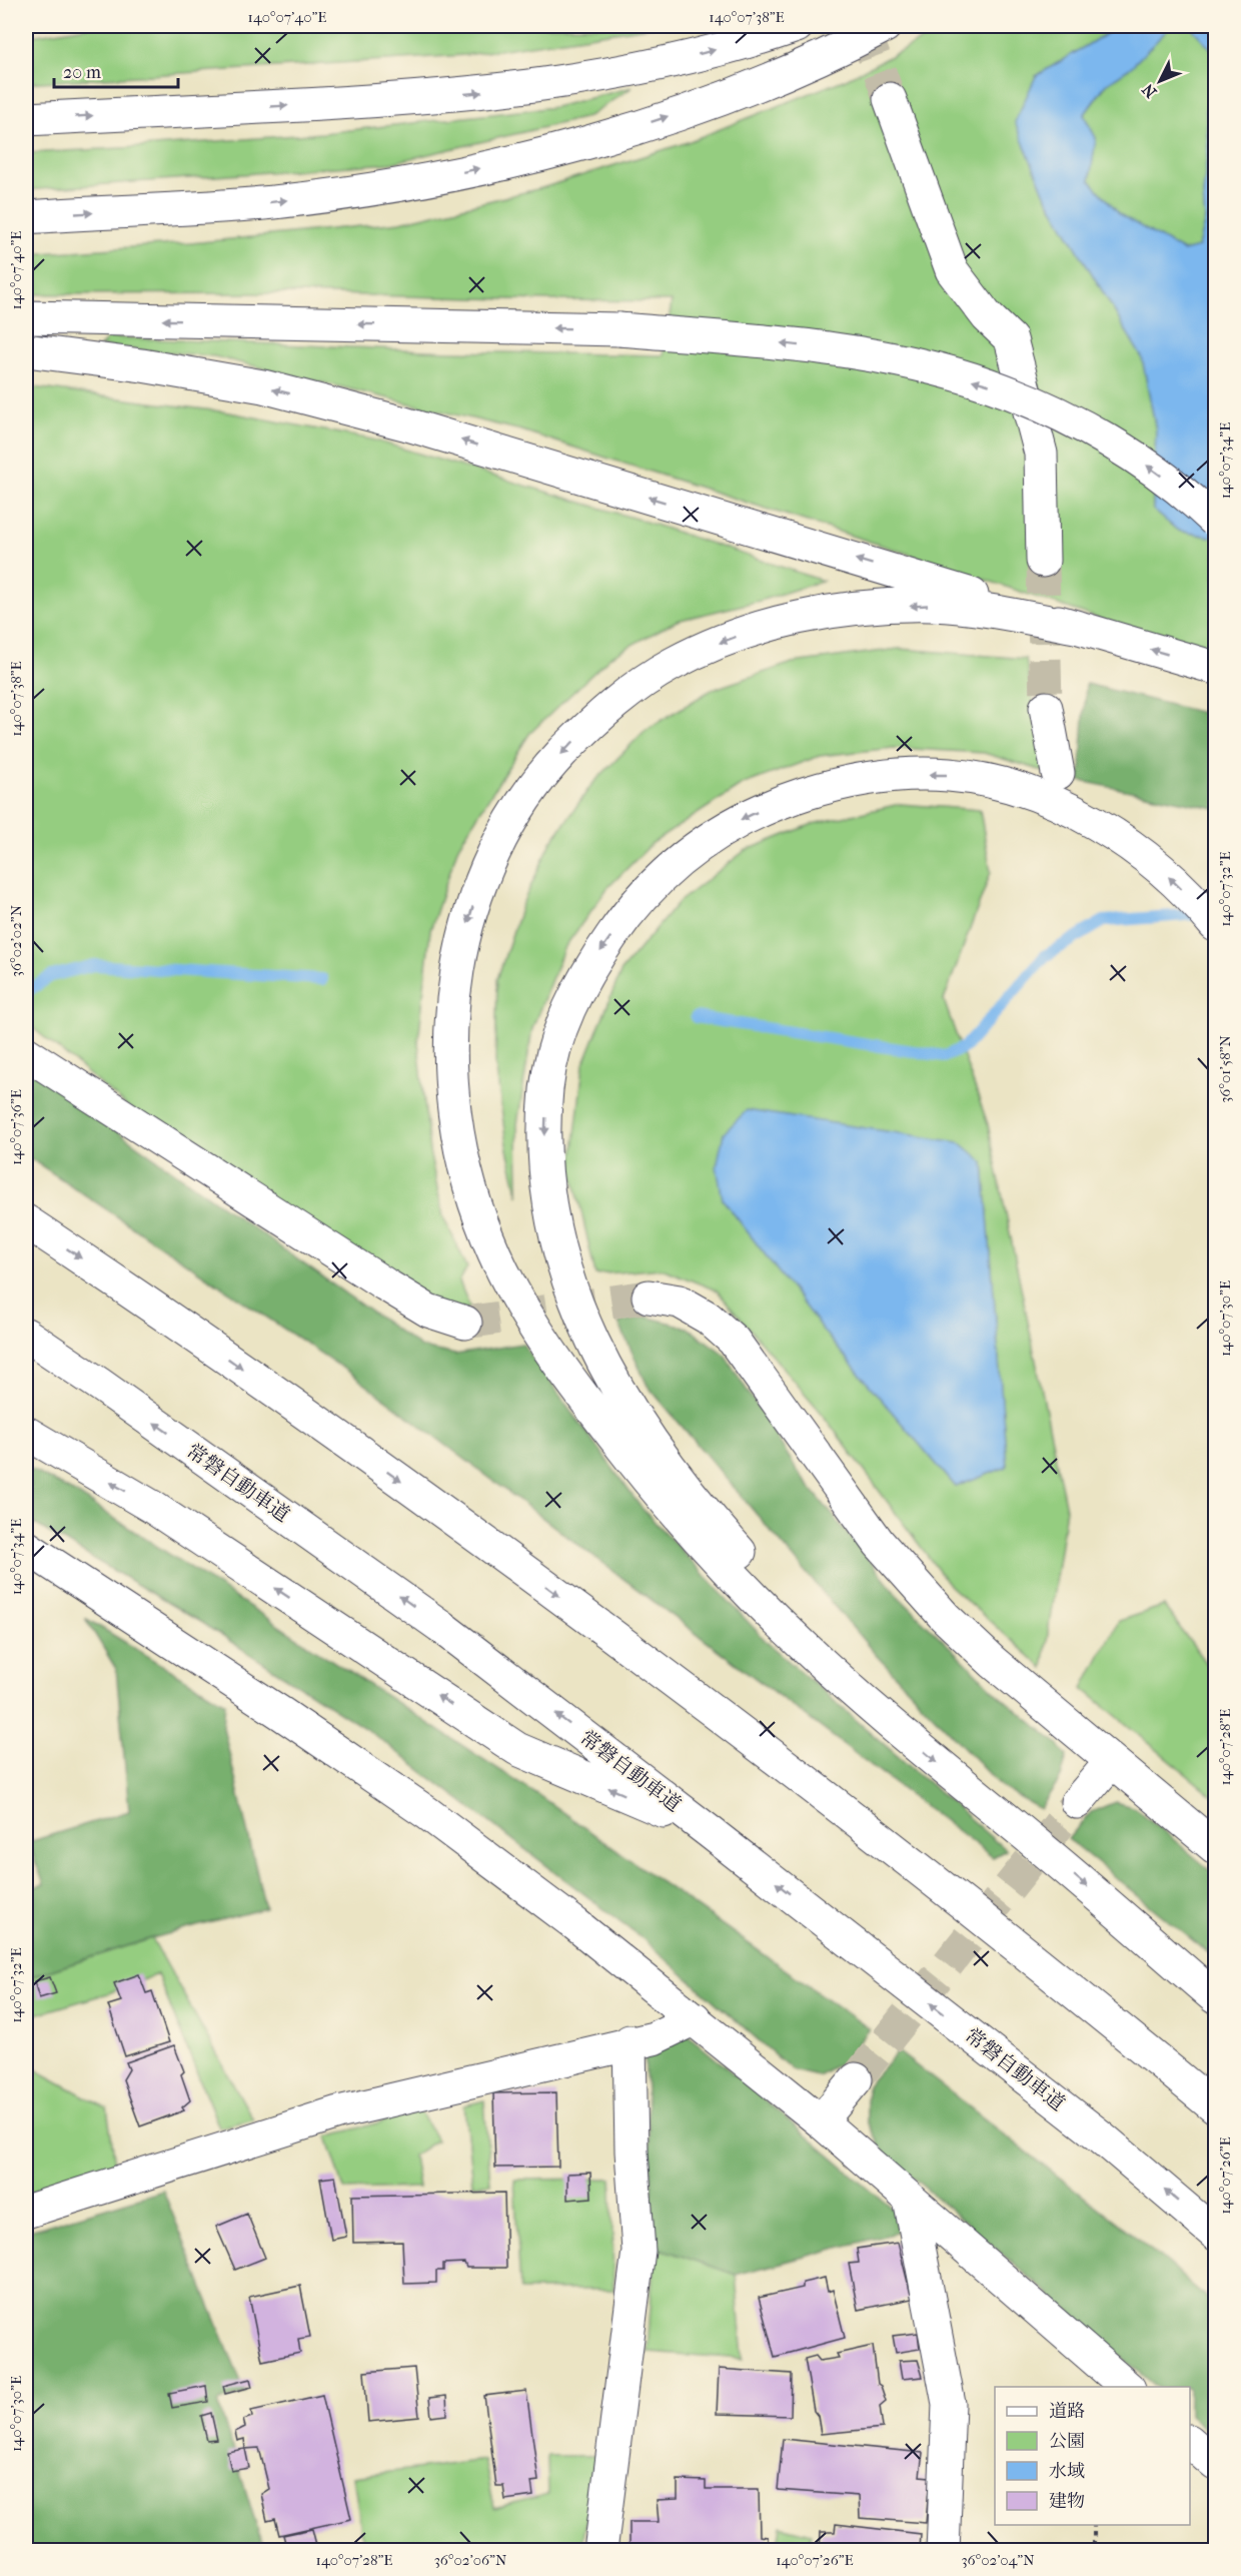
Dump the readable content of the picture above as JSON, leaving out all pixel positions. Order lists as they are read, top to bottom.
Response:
{
  "streets": {
    "main road": ["常磐自動車道"]
  },
  "legend": [
    "道路",
    "公園",
    "水域",
    "建物"
  ],
  "scale_bar": "20 m",
  "north": "bottom left",
  "coordinates": [
    "140°07'40\"E",
    "140°07'38\"E",
    "140°07'34\"E",
    "140°07'32\"E",
    "36°02'02\"N",
    "36°01'58\"N",
    "140°07'36\"E",
    "140°07'30\"E",
    "140°07'28\"E",
    "140°07'26\"E",
    "36°02'06\"N",
    "36°02'04\"N"
  ]
}
